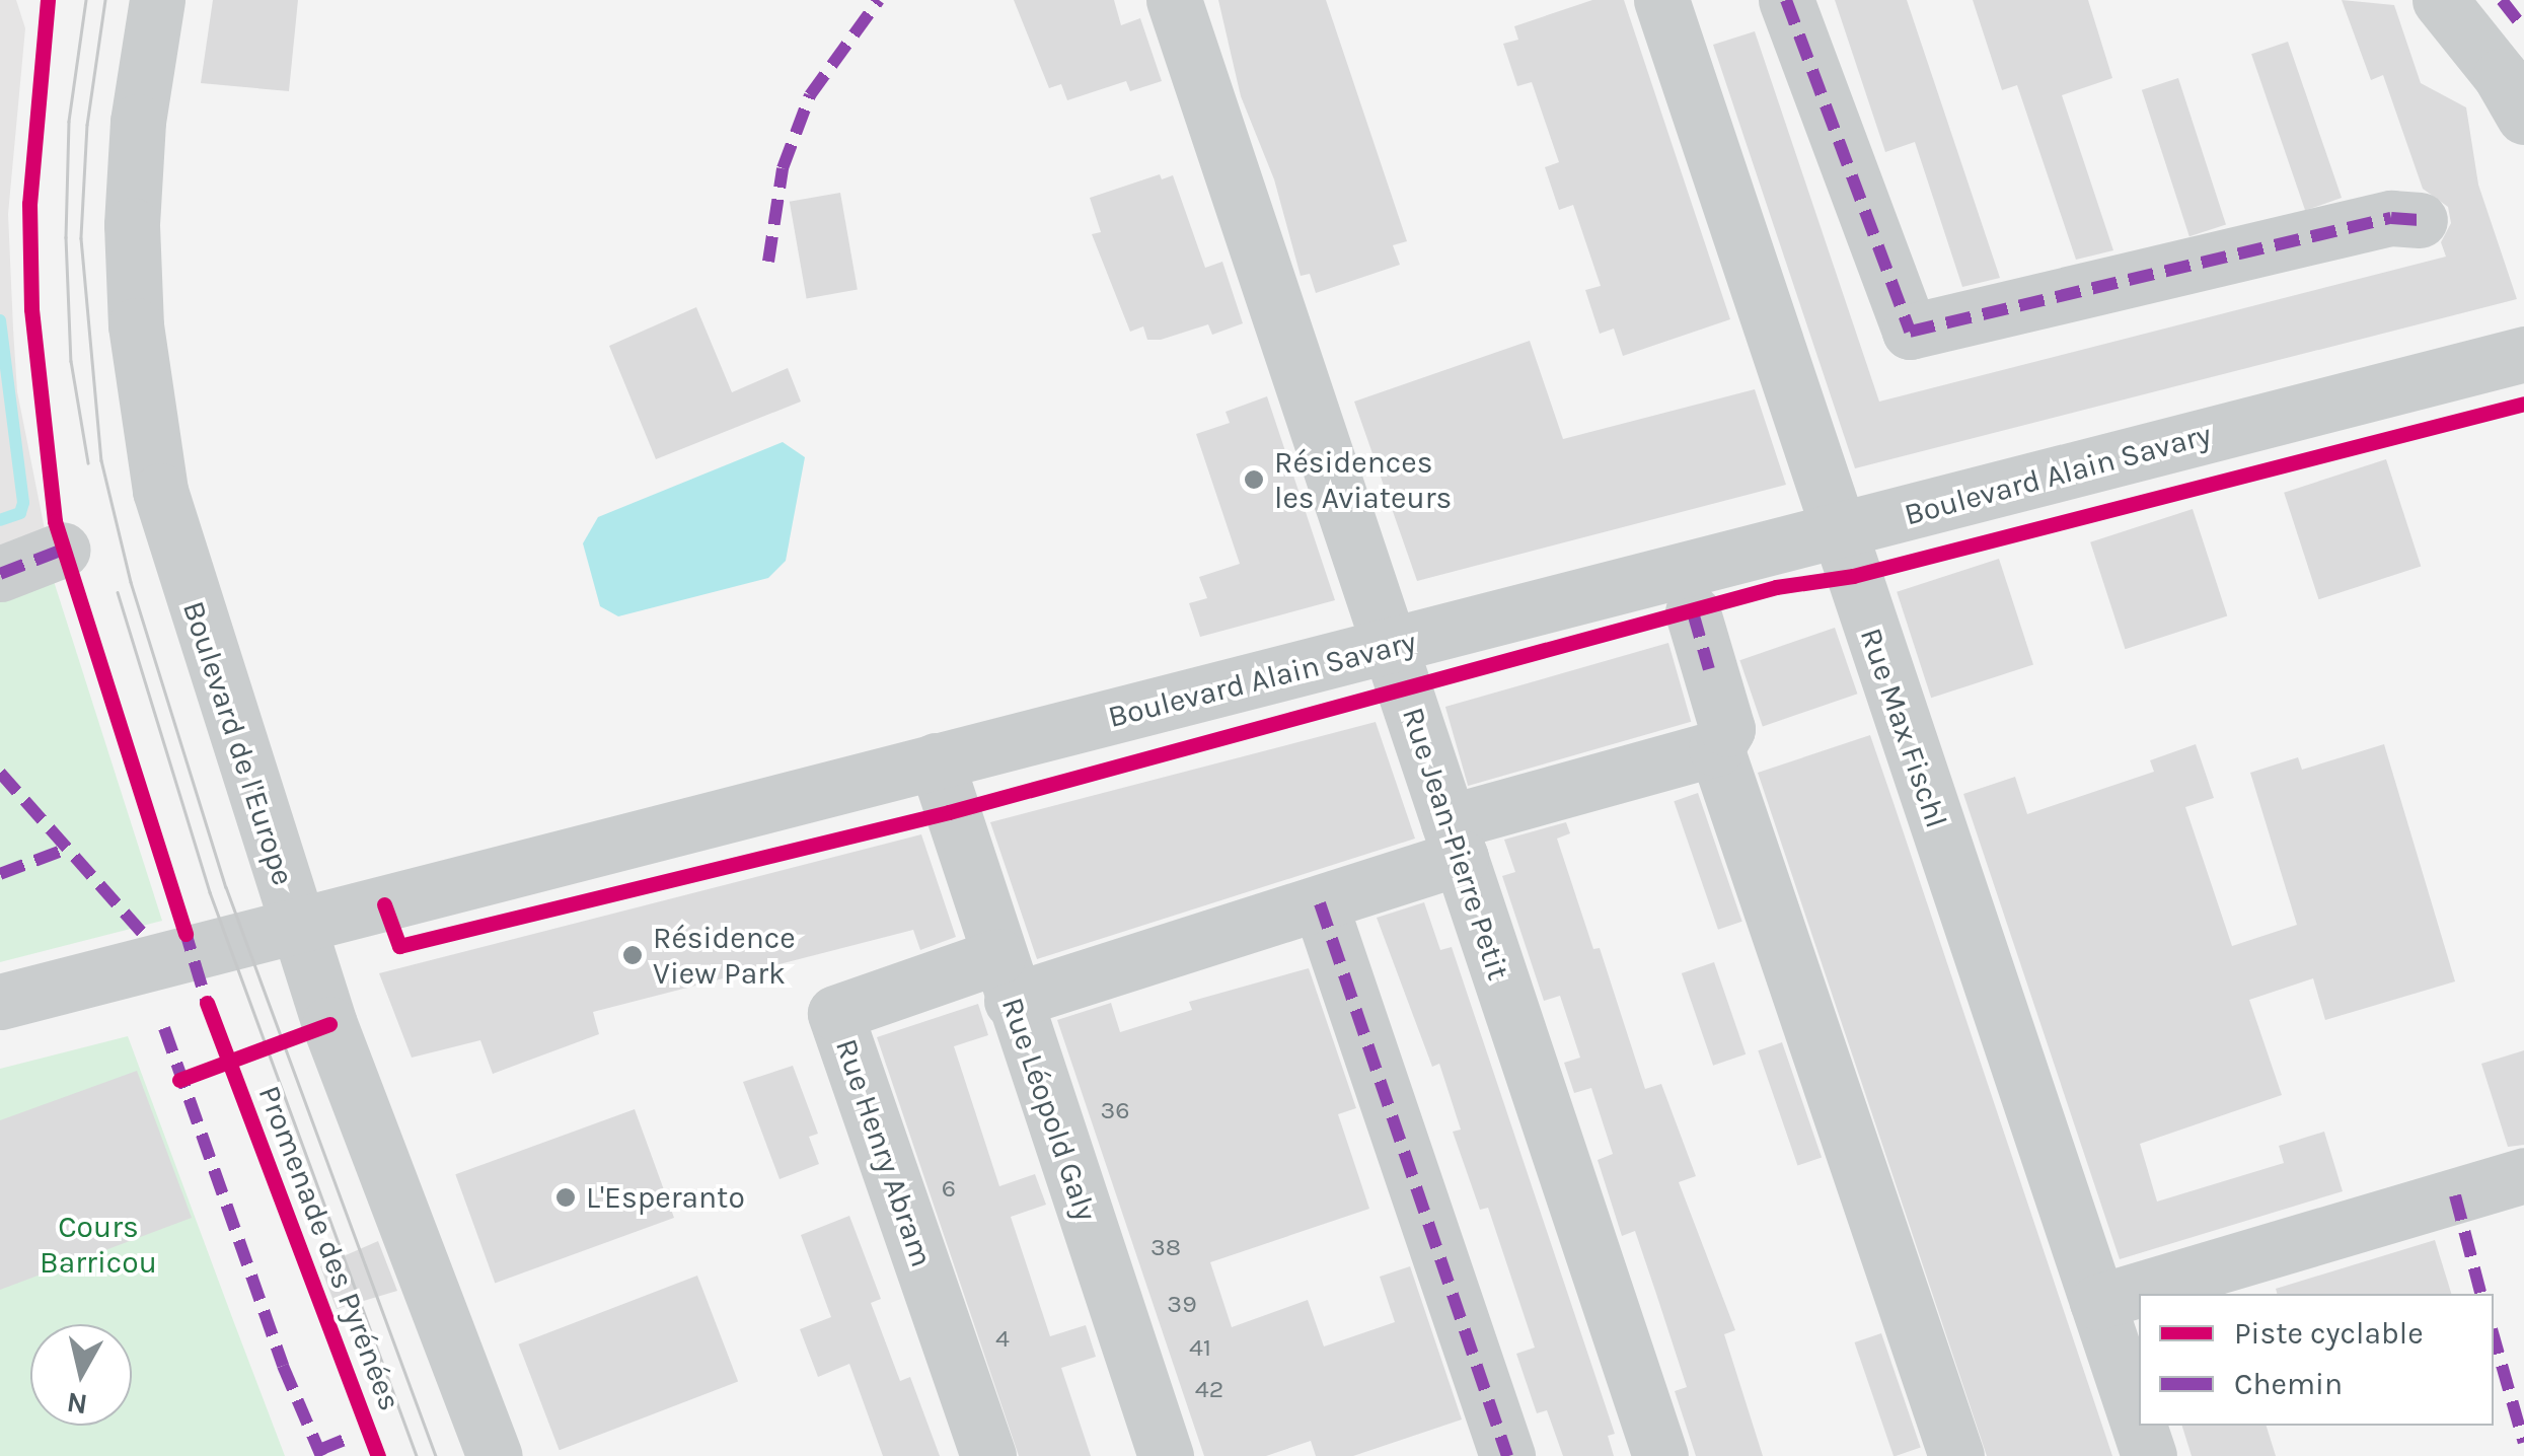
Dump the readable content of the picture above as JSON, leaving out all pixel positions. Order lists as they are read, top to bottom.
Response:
{
  "streets": {
    "street": [
      "Boulevard Alain Savary",
      "Rue Max Fischl",
      "Boulevard de l'Europe",
      "Rue Jean-Pierre Petit",
      "Rue Léopold Galy",
      "Rue Henry Abram"
    ],
    "cycle path": ["Promenade des Pyrénées"]
  },
  "crossings": [
    ["Boulevard Alain Savary", "Rue Max Fischl"],
    ["Boulevard Alain Savary", "Boulevard de l'Europe"],
    ["Boulevard Alain Savary", "Rue Jean-Pierre Petit"],
    ["Boulevard Alain Savary", "Rue Léopold Galy"],
    ["Rue Léopold Galy", "Rue Henry Abram"]
  ],
  "parks": ["Cours Barricou"],
  "places": ["Résidences les Aviateurs", "Résidence View Park", "L'Esperanto"],
  "house_numbers": [
    "36",
    "6",
    "38",
    "39",
    "4",
    "41",
    "42"
  ],
  "legend": ["Piste cyclable", "Chemin"],
  "north": "bottom"
}
